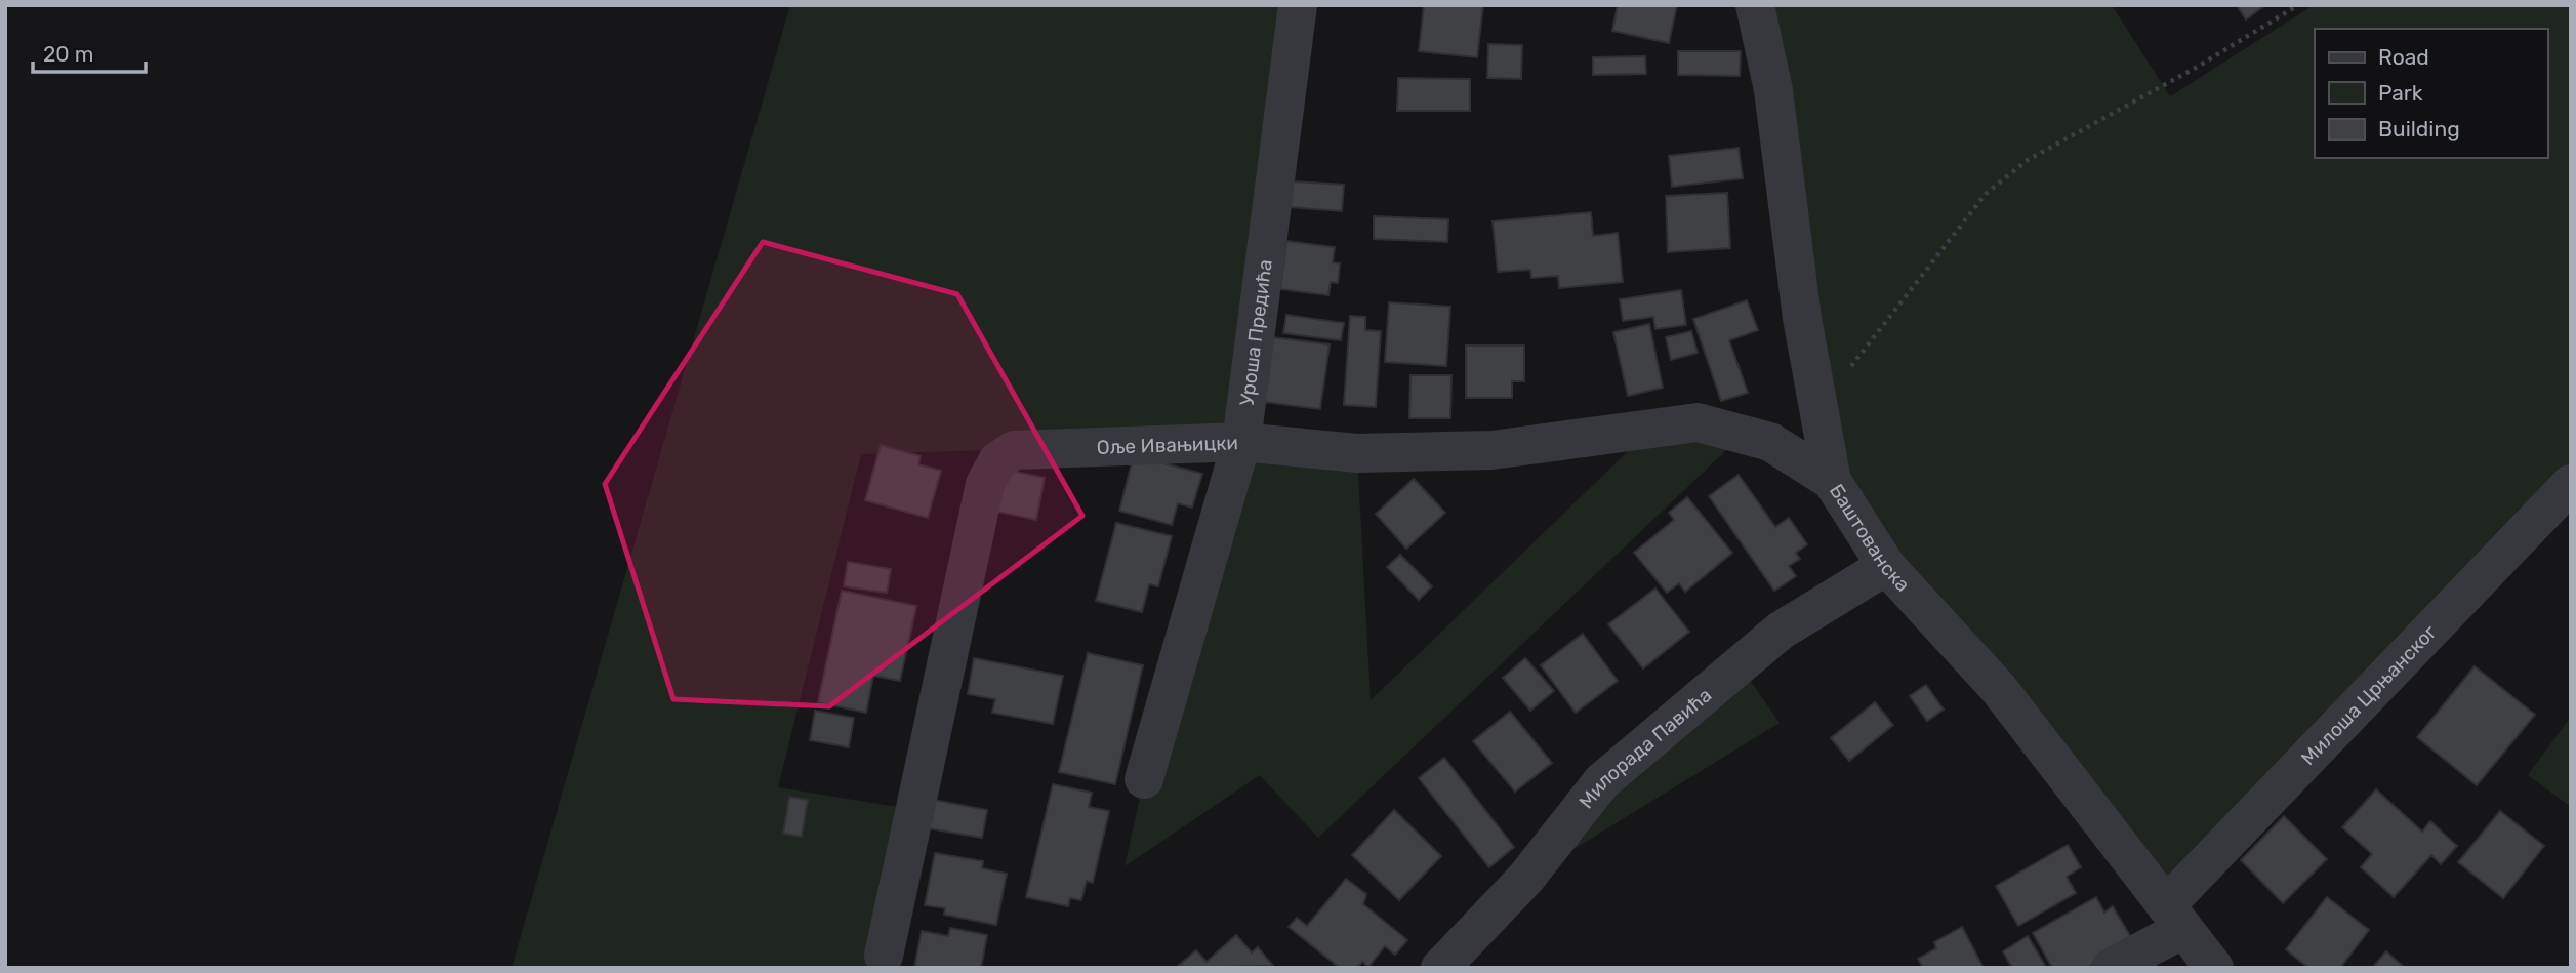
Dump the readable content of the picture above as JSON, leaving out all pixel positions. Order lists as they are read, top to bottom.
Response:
{
  "streets": {
    "street": [
      "Уроша Предића",
      "Оље Ивањицки",
      "Баштованска",
      "Милоша Црњанског",
      "Милорада Павића"
    ]
  },
  "crossings": [
    ["Уроша Предића", "Оље Ивањицки"],
    ["Оље Ивањицки", "Баштованска"],
    ["Баштованска", "Милоша Црњанског"],
    ["Баштованска", "Милорада Павића"]
  ],
  "legend": ["Road", "Park", "Building"],
  "scale_bar": "20 m"
}
